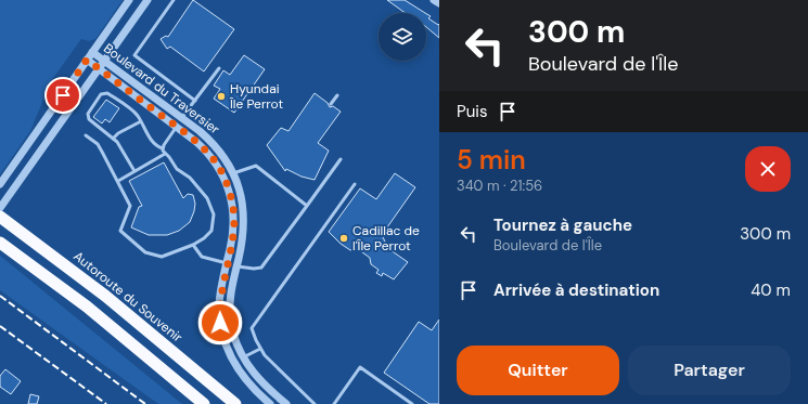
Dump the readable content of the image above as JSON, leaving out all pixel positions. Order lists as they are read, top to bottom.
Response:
{
  "streets": {
    "highway": ["Autoroute du Souvenir"],
    "street": ["Boulevard du Traversier"]
  },
  "places": ["Hyundai Île Perrot", "Cadillac de l'Île Perrot"],
  "page": {
    "turn": ["300 m", "Boulevard de l'Île"],
    "then": "Puis",
    "heading": ["5 min", "340 m · 21:56"],
    "list": [
      {
        "name": "Tournez à gauche",
        "note": "Boulevard de l'Île",
        "value": "300 m"
      },
      {
        "name": "Arrivée à destination",
        "value": "40 m"
      }
    ],
    "buttons": ["Quitter", "Partager"]
  }
}
